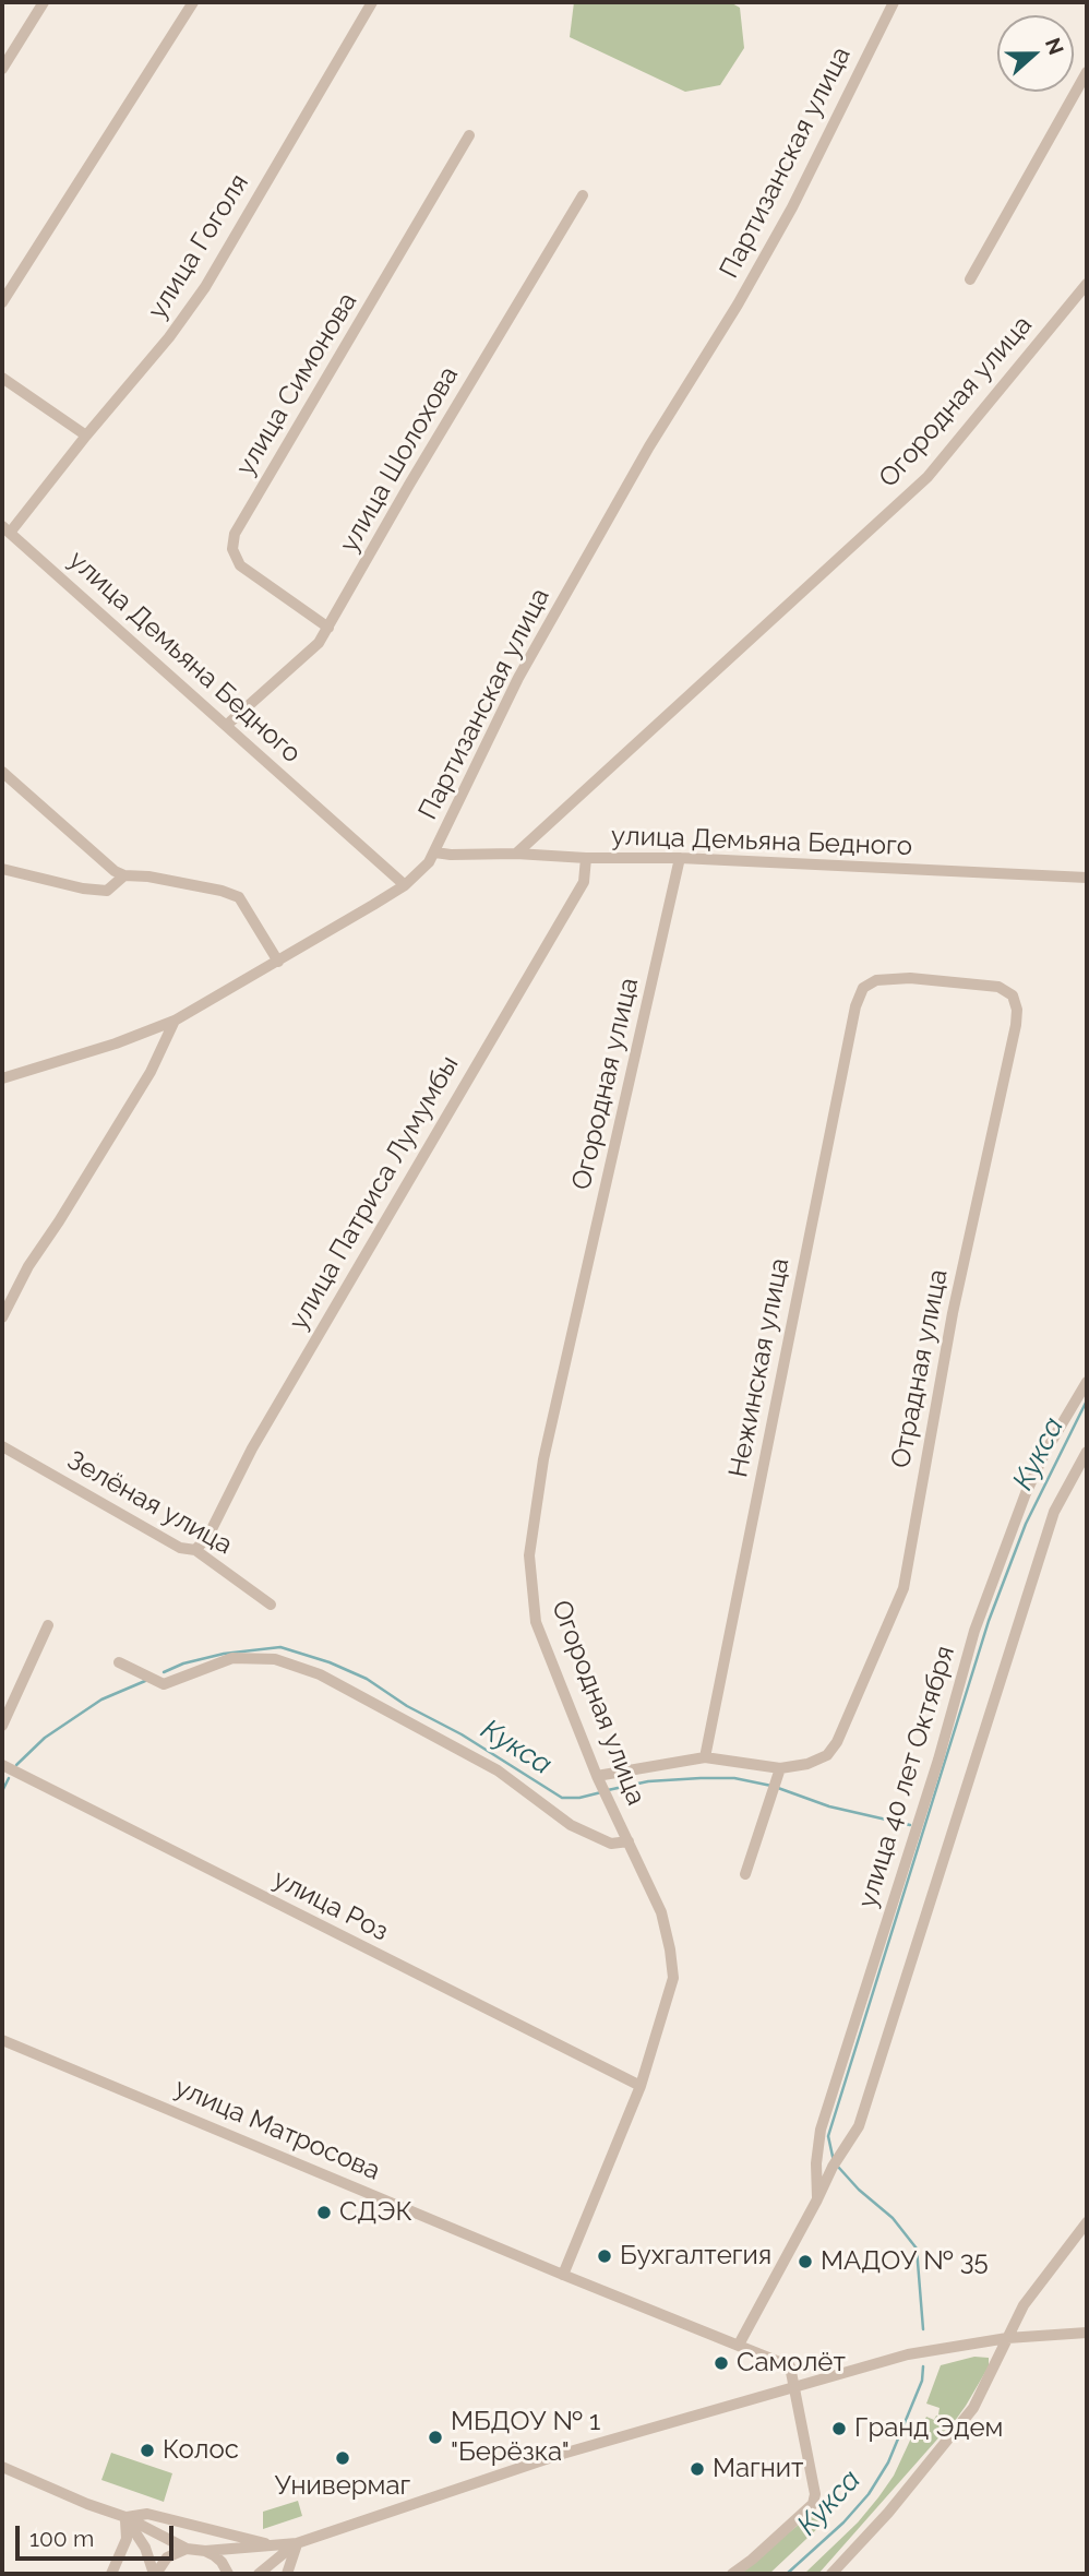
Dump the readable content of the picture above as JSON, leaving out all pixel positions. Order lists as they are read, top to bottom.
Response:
{
  "streets": {
    "street": [
      "Партизанская улица",
      "улица Гоголя",
      "улица Симонова",
      "Огородная улица",
      "улица Шолохова",
      "улица Демьяна Бедного",
      "улица Патриса Лумумбы",
      "Нежинская улица",
      "Отрадная улица",
      "Зелёная улица",
      "улица 40 лет Октября",
      "улица Роз",
      "улица Матросова"
    ]
  },
  "crossings": [
    ["Партизанская улица", "улица Демьяна Бедного"],
    ["улица Гоголя", "улица Демьяна Бедного"],
    ["улица Симонова", "улица Шолохова"],
    ["Огородная улица", "улица Демьяна Бедного"],
    ["Огородная улица", "улица Роз"],
    ["Огородная улица", "улица Матросова"],
    ["улица Шолохова", "улица Демьяна Бедного"],
    ["улица Демьяна Бедного", "улица Патриса Лумумбы"],
    ["улица Патриса Лумумбы", "Зелёная улица"],
    ["Нежинская улица", "Отрадная улица"],
    ["улица 40 лет Октября", "улица Матросова"]
  ],
  "water": ["Кукса"],
  "places": [
    "СДЭК",
    "Бухгалтегия",
    "МАДОУ № 35",
    "Самолёт",
    "Гранд Эдем",
    "МБДОУ № 1 \"Берёзка\"",
    "Колос",
    "Универмаг",
    "Магнит"
  ],
  "scale_bar": "100 m",
  "north": "right"
}
